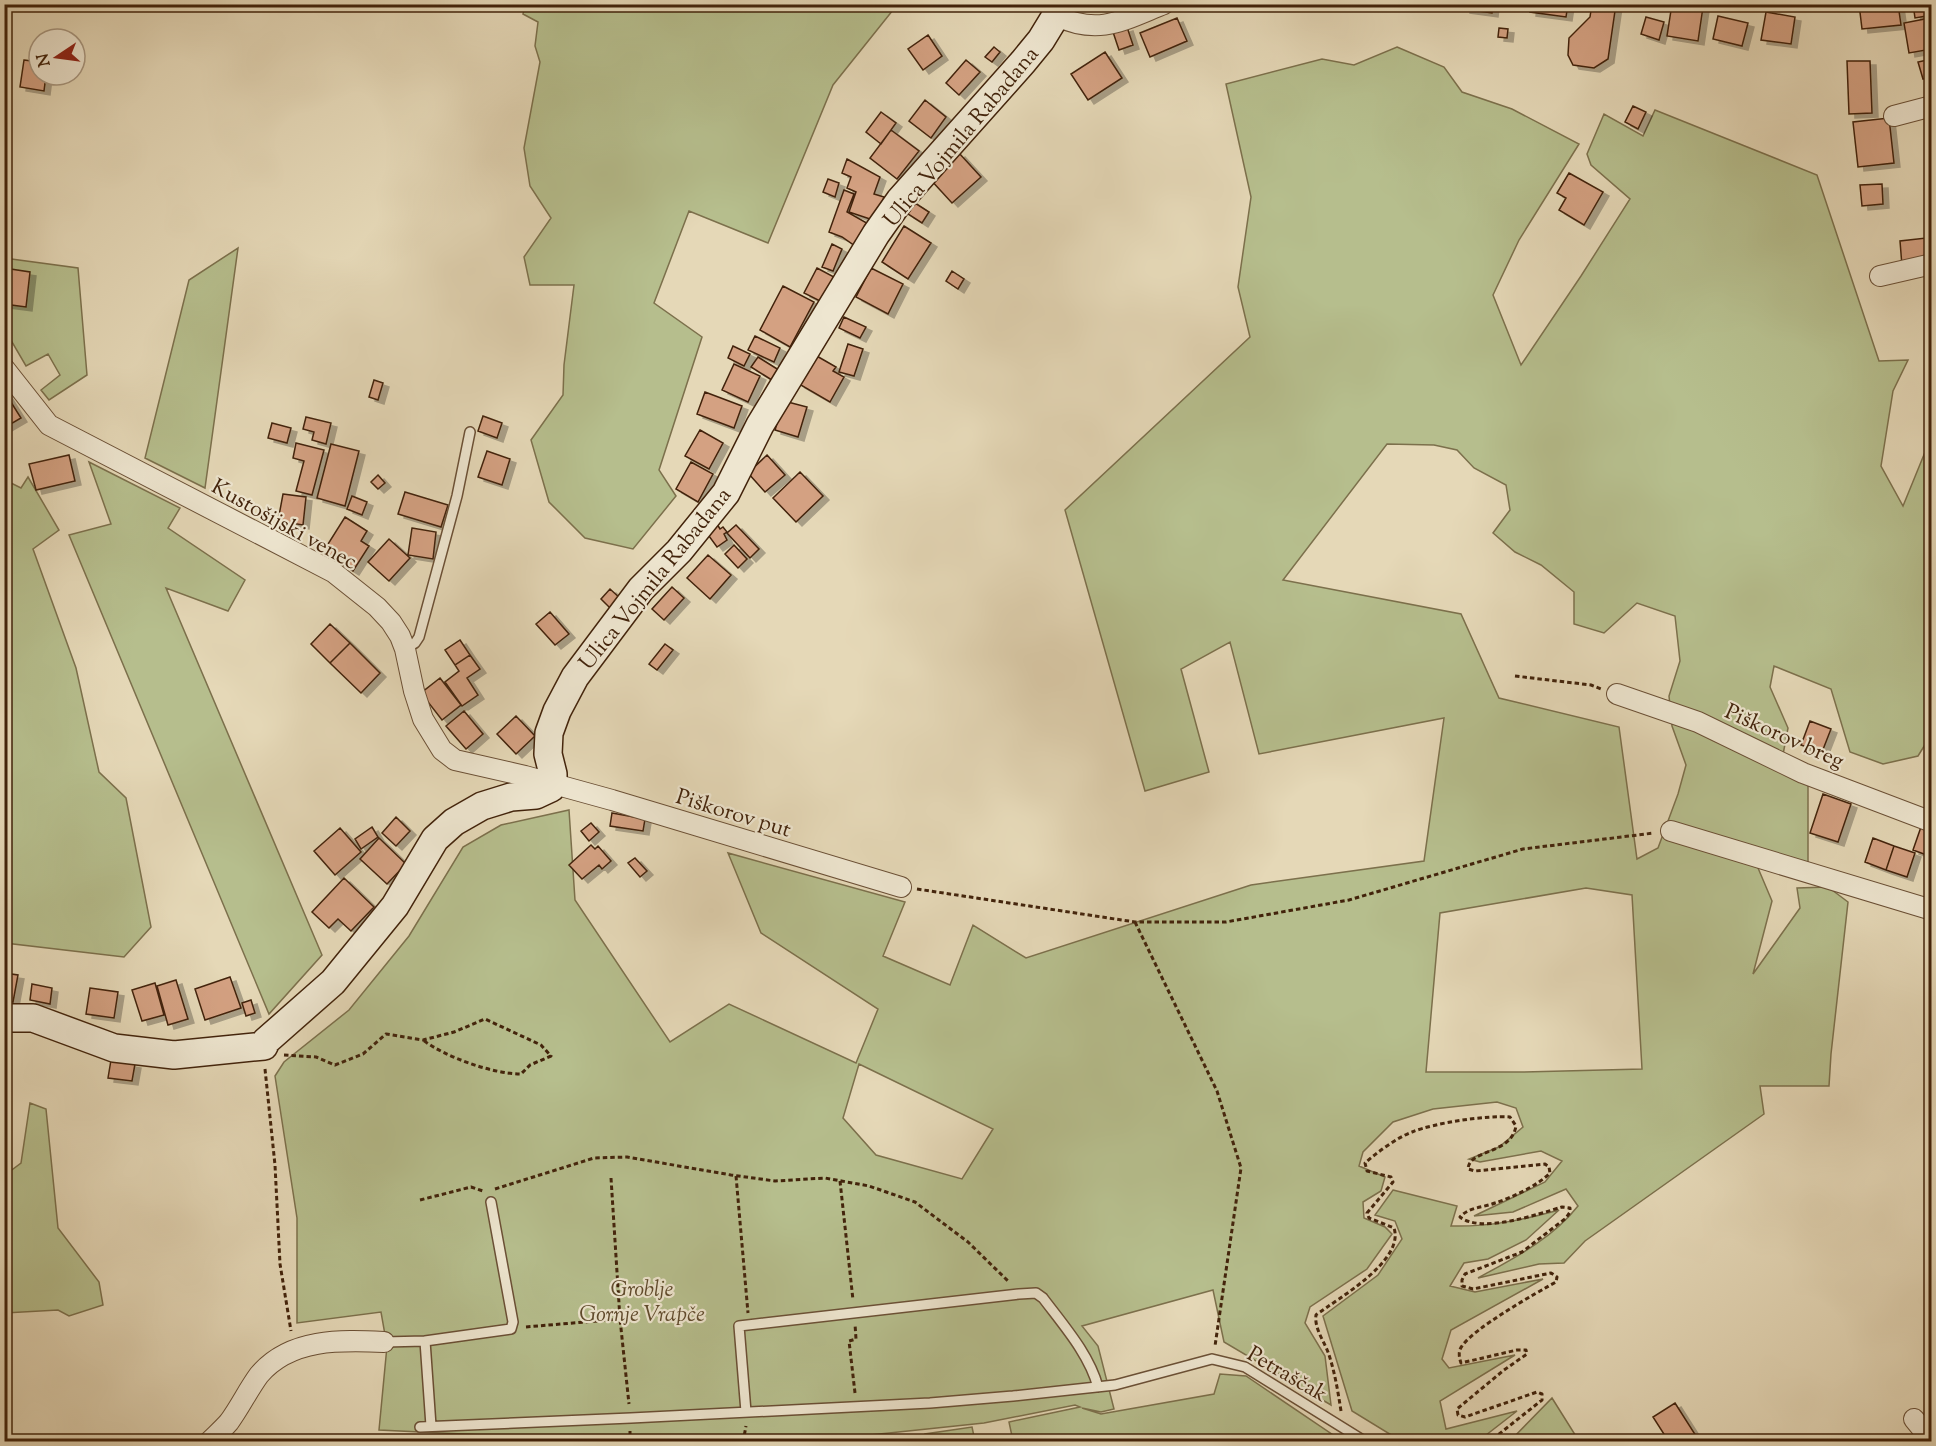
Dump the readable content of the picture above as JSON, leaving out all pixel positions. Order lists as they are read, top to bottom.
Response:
{
  "streets": {
    "street": [
      "Ulica Vojmila Rabadana",
      "Kustošijski venec",
      "Piškorov breg",
      "Piškorov put"
    ],
    "lane": ["Petraščak"]
  },
  "crossings": [
    ["Ulica Vojmila Rabadana", "Kustošijski venec"],
    ["Ulica Vojmila Rabadana", "Piškorov put"],
    ["Kustošijski venec", "Piškorov put"]
  ],
  "parks": ["Groblje Gornje Vrapče"],
  "north": "left"
}
